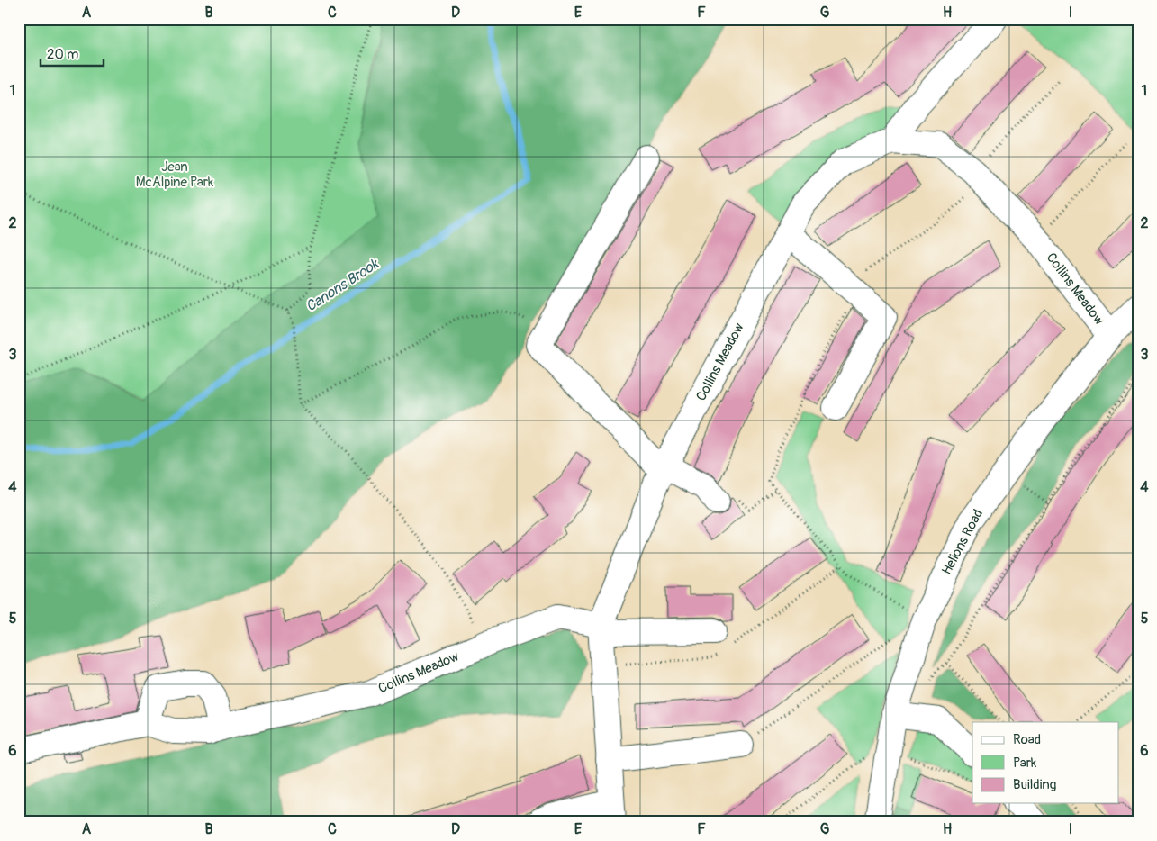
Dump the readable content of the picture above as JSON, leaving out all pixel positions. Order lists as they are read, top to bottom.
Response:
{
  "streets": {
    "street": ["Collins Meadow", "Helions Road"]
  },
  "crossings": [
    ["Collins Meadow", "Helions Road"]
  ],
  "water": ["Canons Brook"],
  "parks": ["Jean McAlpine Park"],
  "legend": ["Road", "Park", "Building"],
  "scale_bar": "20 m",
  "grid": {
    "columns": [
      "A",
      "B",
      "C",
      "D",
      "E",
      "F",
      "G",
      "H",
      "I"
    ],
    "rows": [
      "1",
      "2",
      "3",
      "4",
      "5",
      "6"
    ]
  }
}
